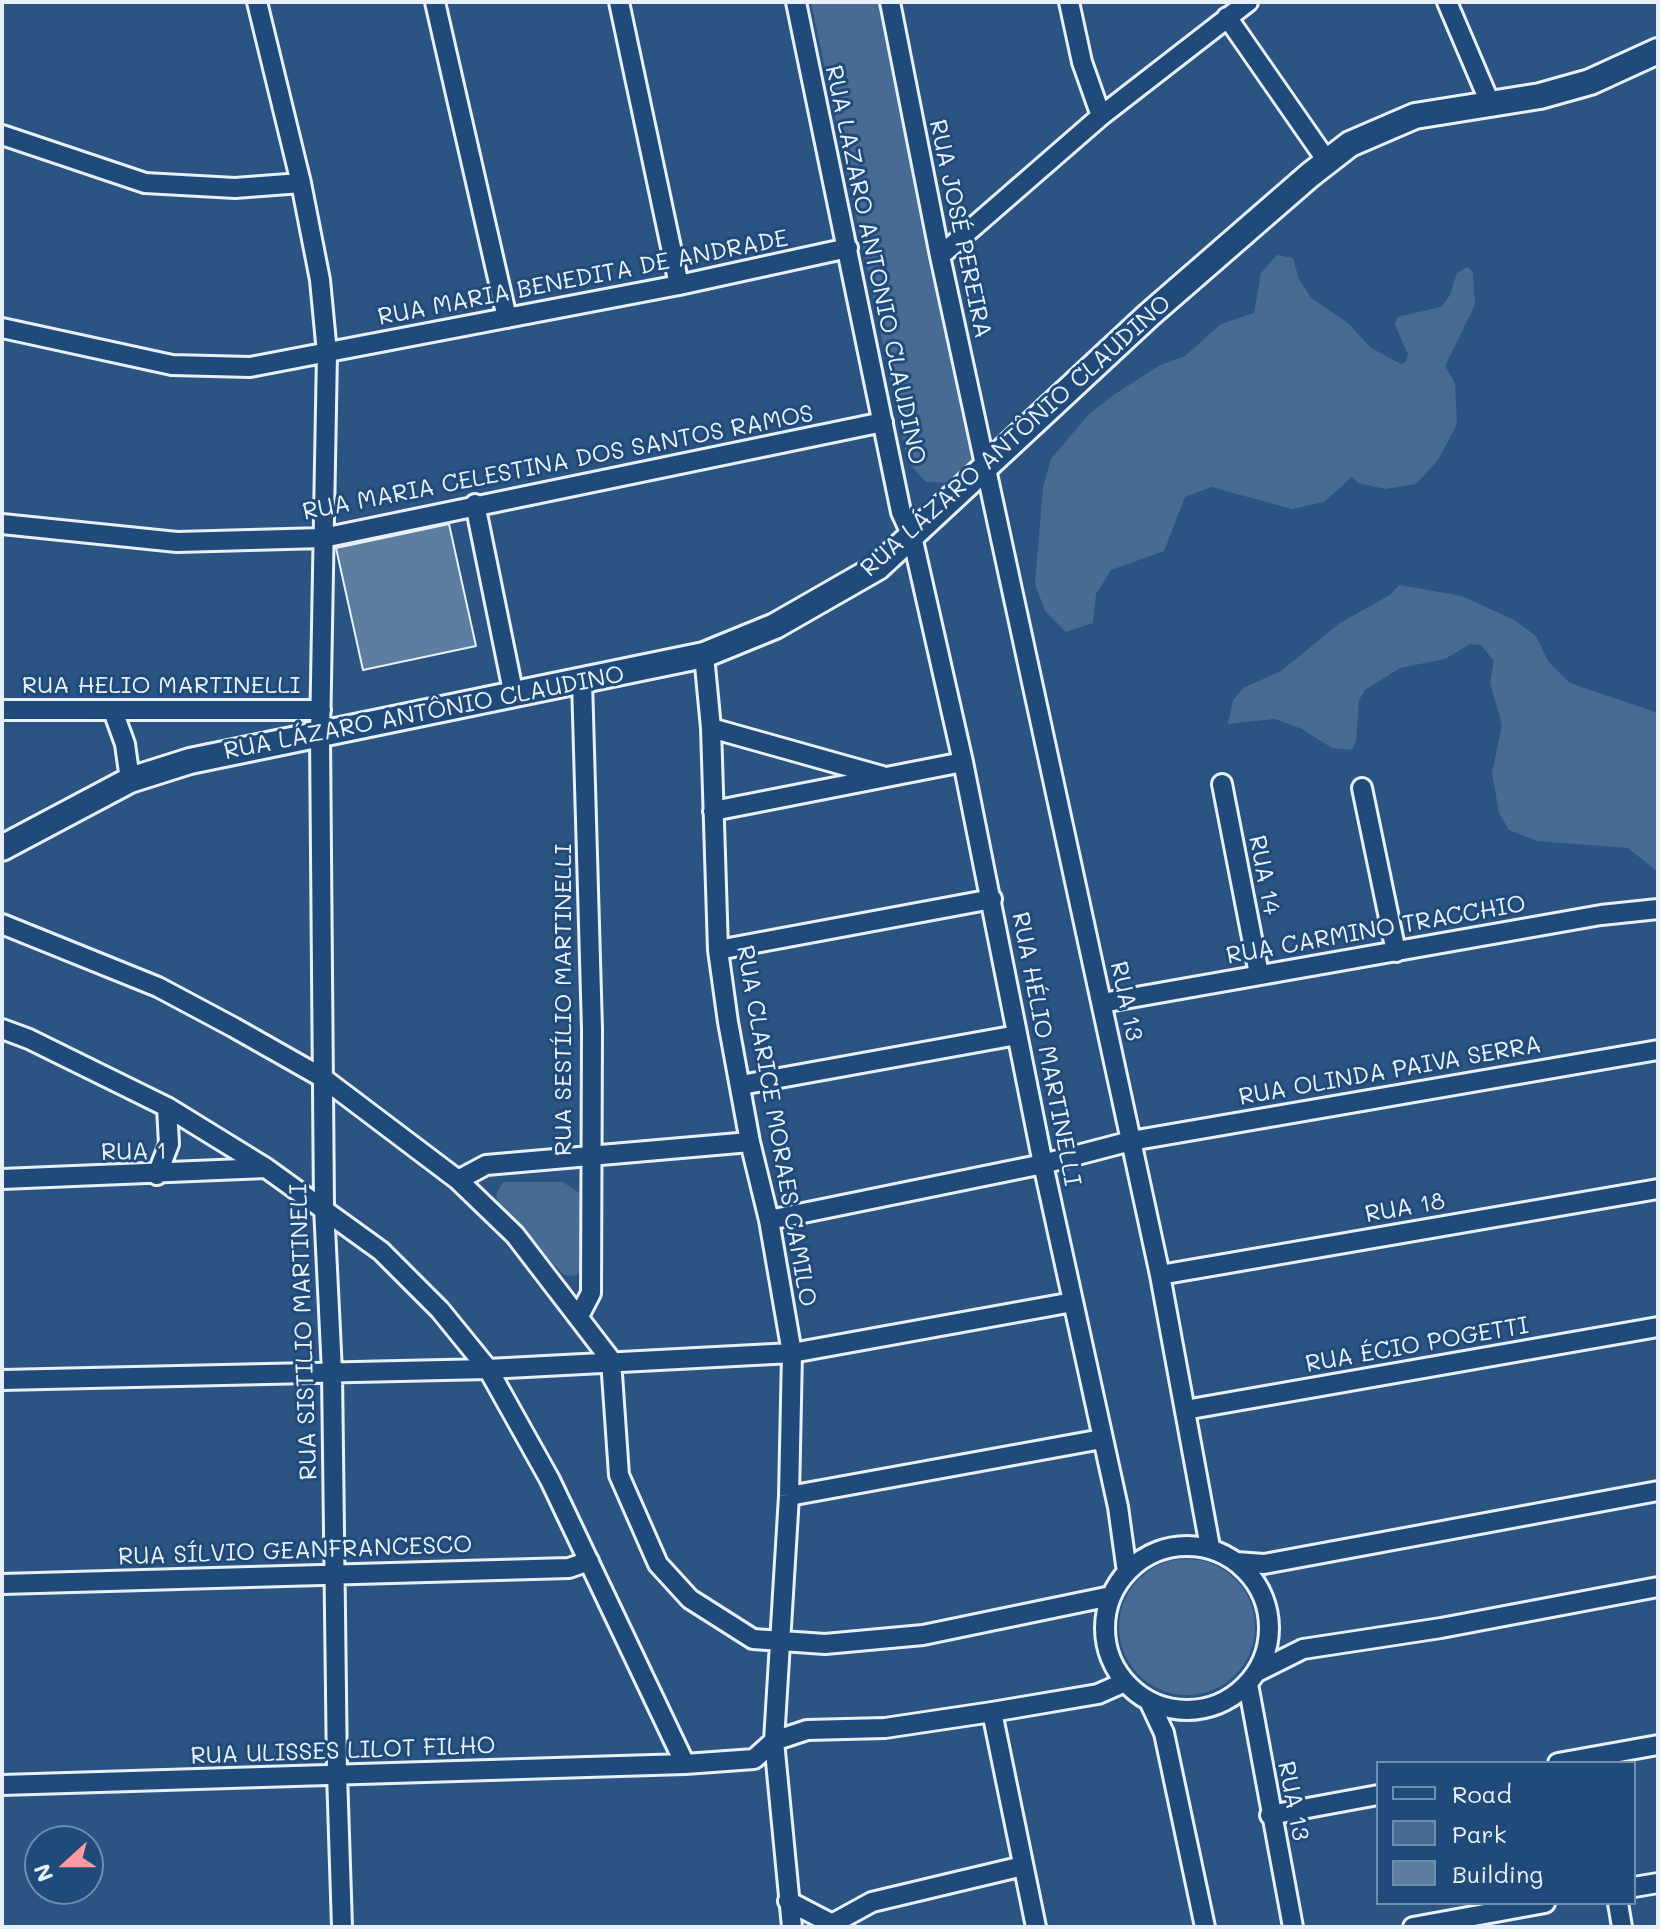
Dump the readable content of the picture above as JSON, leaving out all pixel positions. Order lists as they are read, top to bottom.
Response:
{
  "streets": {
    "main road": ["RUA LÁZARO ANTÔNIO CLAUDINO"],
    "street": [
      "RUA JOSÉ PEREIRA",
      "RUA LAZARO ANTONIO CLAUDINO",
      "RUA MARIA BENEDITA DE ANDRADE",
      "RUA MARIA CELESTINA DOS SANTOS RAMOS",
      "RUA HELIO MARTINELLI",
      "RUA 14",
      "RUA CARMINO TRACCHIO",
      "RUA SESTÍLIO MARTINELLI",
      "RUA 13",
      "RUA HÉLIO MARTINELLI",
      "RUA OLINDA PAIVA SERRA",
      "RUA CLARICE MORAES CAMILO",
      "RUA 1",
      "RUA 18",
      "RUA SISTILIO MARTINELI",
      "RUA ÉCIO POGETTI",
      "RUA SÍLVIO GEANFRANCESCO",
      "RUA ULISSES LILOT FILHO"
    ]
  },
  "crossings": [
    ["RUA JOSÉ PEREIRA", "RUA LÁZARO ANTÔNIO CLAUDINO"],
    ["RUA JOSÉ PEREIRA", "RUA 13"],
    ["RUA LAZARO ANTONIO CLAUDINO", "RUA MARIA BENEDITA DE ANDRADE"],
    ["RUA LAZARO ANTONIO CLAUDINO", "RUA LÁZARO ANTÔNIO CLAUDINO"],
    ["RUA LAZARO ANTONIO CLAUDINO", "RUA MARIA CELESTINA DOS SANTOS RAMOS"],
    ["RUA LAZARO ANTONIO CLAUDINO", "RUA HÉLIO MARTINELLI"],
    ["RUA MARIA BENEDITA DE ANDRADE", "RUA SISTILIO MARTINELI"],
    ["RUA LÁZARO ANTÔNIO CLAUDINO", "RUA SESTÍLIO MARTINELLI"],
    ["RUA LÁZARO ANTÔNIO CLAUDINO", "RUA 13"],
    ["RUA LÁZARO ANTÔNIO CLAUDINO", "RUA HÉLIO MARTINELLI"],
    ["RUA LÁZARO ANTÔNIO CLAUDINO", "RUA CLARICE MORAES CAMILO"],
    ["RUA LÁZARO ANTÔNIO CLAUDINO", "RUA SISTILIO MARTINELI"],
    ["RUA MARIA CELESTINA DOS SANTOS RAMOS", "RUA SISTILIO MARTINELI"],
    ["RUA HELIO MARTINELLI", "RUA SISTILIO MARTINELI"],
    ["RUA 14", "RUA CARMINO TRACCHIO"],
    ["RUA CARMINO TRACCHIO", "RUA 13"],
    ["RUA 13", "RUA HÉLIO MARTINELLI"],
    ["RUA 13", "RUA OLINDA PAIVA SERRA"],
    ["RUA 13", "RUA 18"],
    ["RUA 13", "RUA ÉCIO POGETTI"],
    ["RUA HÉLIO MARTINELLI", "RUA OLINDA PAIVA SERRA"],
    ["RUA OLINDA PAIVA SERRA", "RUA CLARICE MORAES CAMILO"],
    ["RUA SISTILIO MARTINELI", "RUA SÍLVIO GEANFRANCESCO"],
    ["RUA SISTILIO MARTINELI", "RUA ULISSES LILOT FILHO"]
  ],
  "legend": ["Road", "Park", "Building"],
  "north": "left"
}
